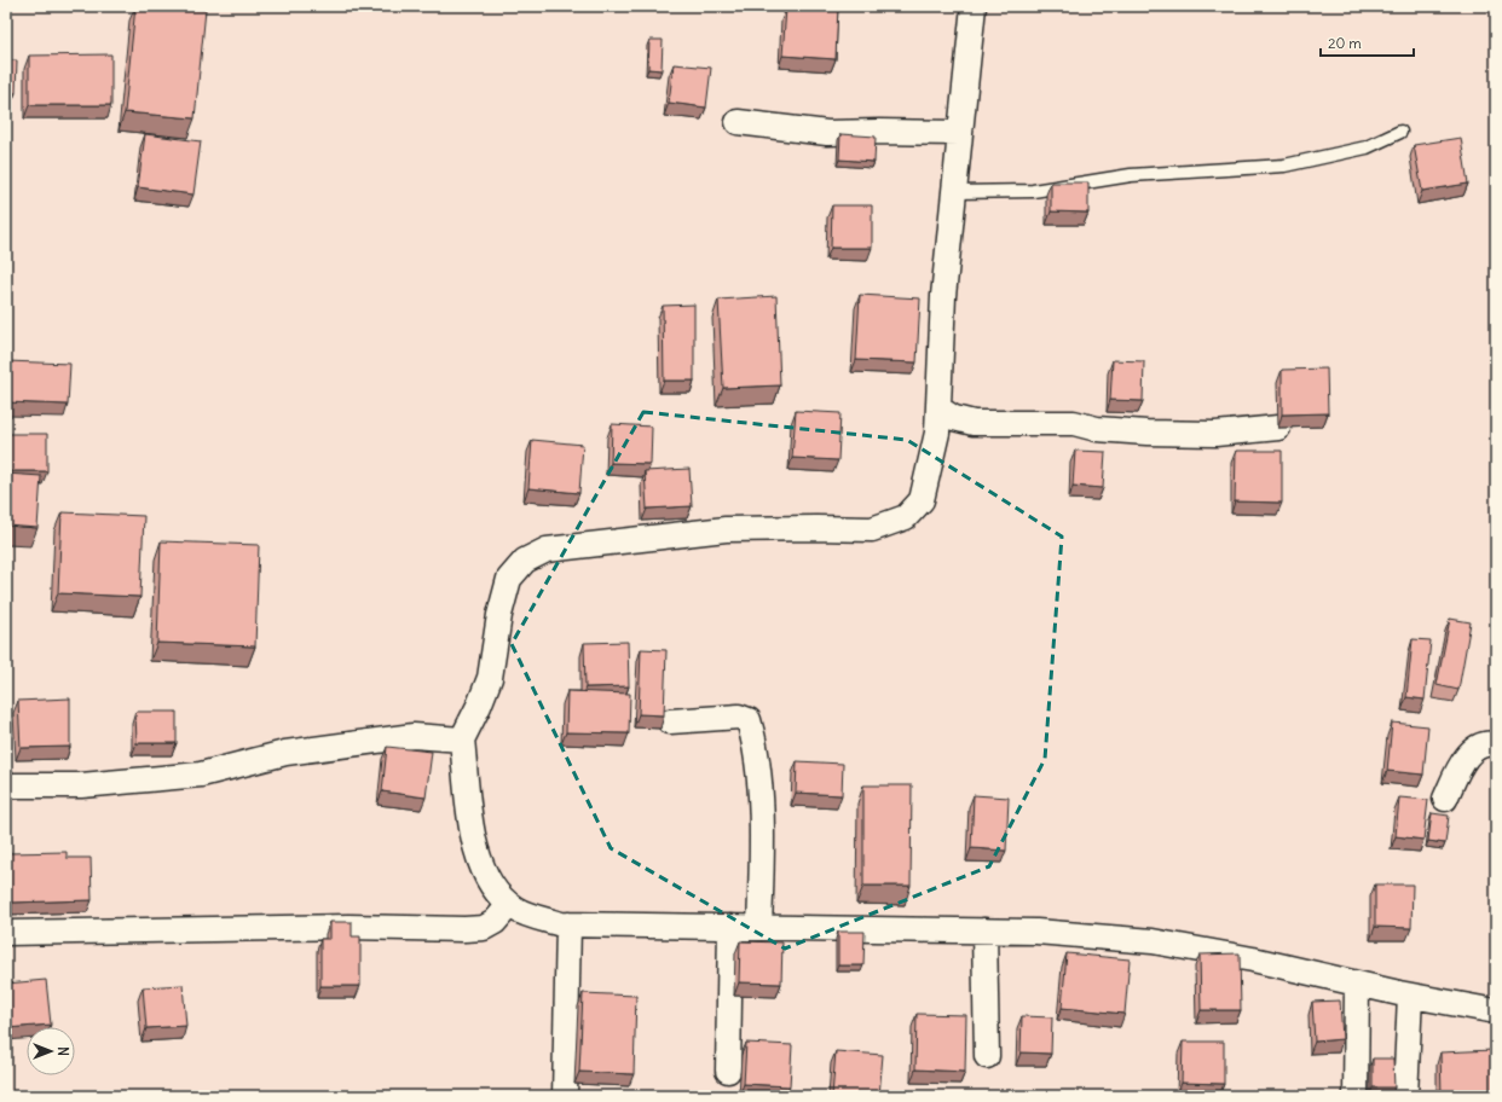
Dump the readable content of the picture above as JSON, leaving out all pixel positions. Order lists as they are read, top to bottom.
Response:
{
  "scale_bar": "20 m",
  "north": "right"
}
